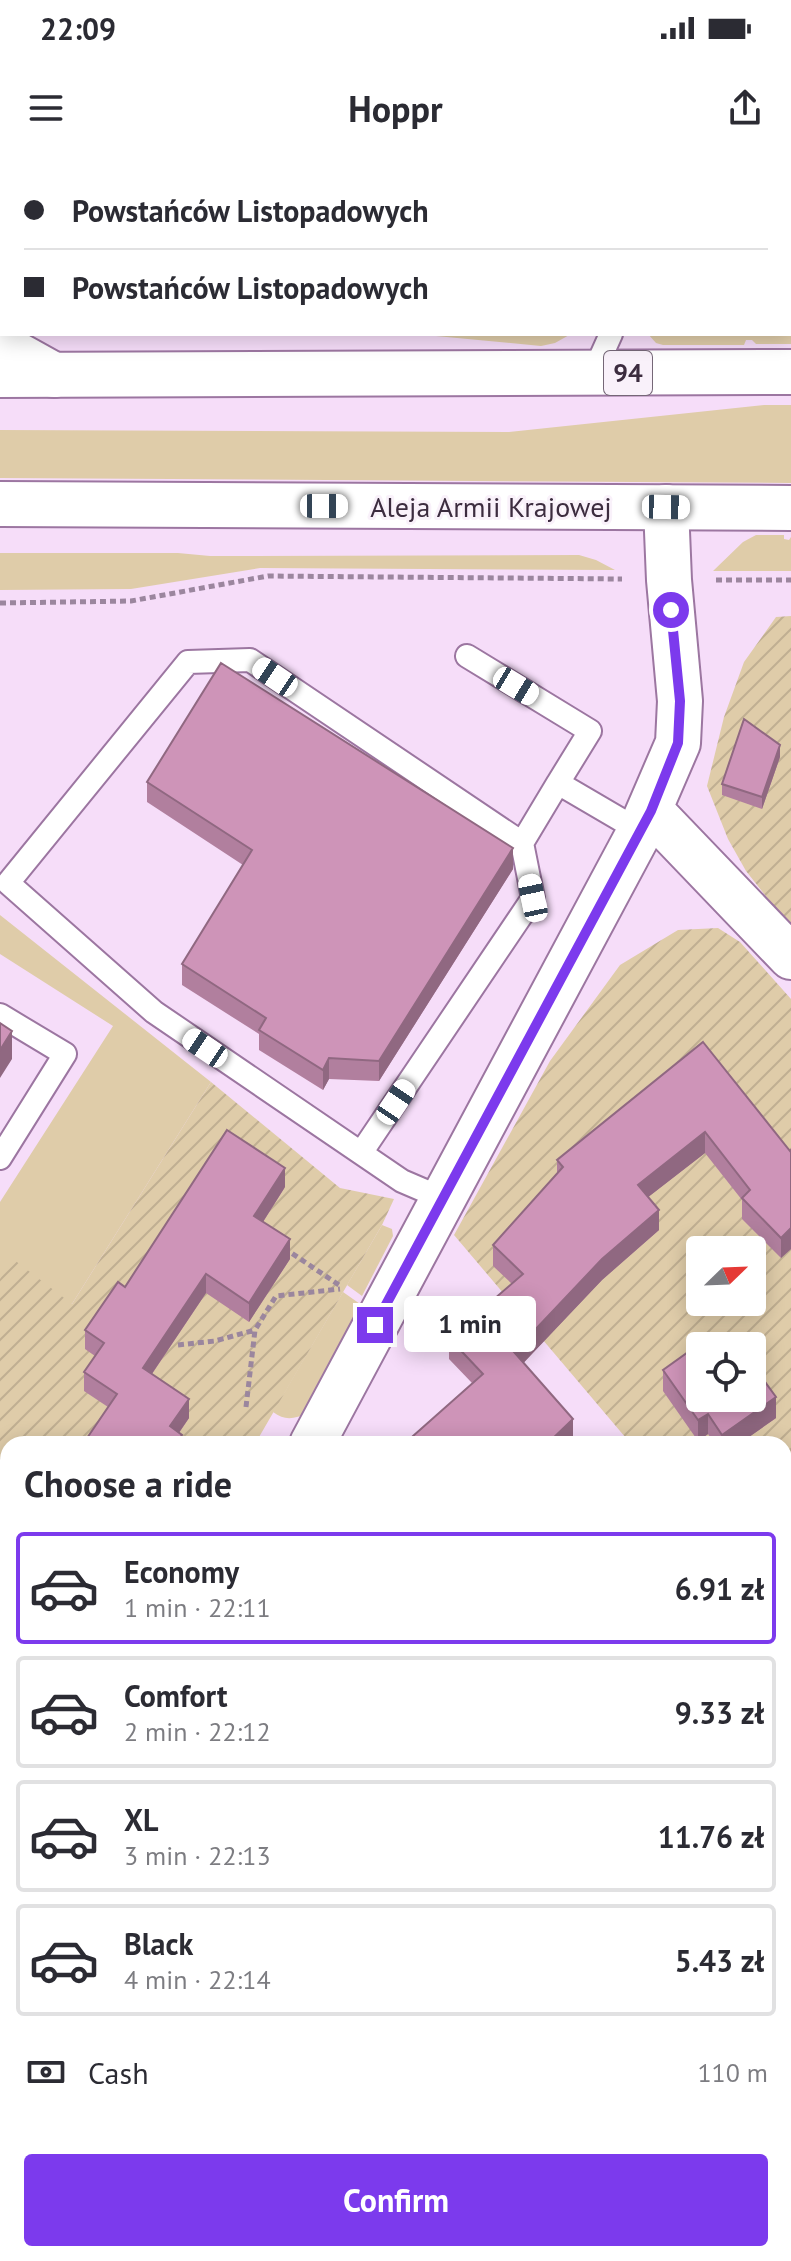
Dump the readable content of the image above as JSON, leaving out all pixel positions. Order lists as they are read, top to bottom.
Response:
{
  "streets": {
    "main road": ["94", "Aleja Armii Krajowej"]
  },
  "north": "top right",
  "page": {
    "status": "22:09",
    "header": "Hoppr",
    "banner": ["Powstańców Listopadowych", "Powstańców Listopadowych"],
    "bubble": "1 min",
    "heading": "Choose a ride",
    "list": [
      {
        "name": "Economy",
        "note": "1 min · 22:11",
        "value": "6.91 zł"
      },
      {
        "name": "Comfort",
        "note": "2 min · 22:12",
        "value": "9.33 zł"
      },
      {
        "name": "XL",
        "note": "3 min · 22:13",
        "value": "11.76 zł"
      },
      {
        "name": "Black",
        "note": "4 min · 22:14",
        "value": "5.43 zł"
      }
    ],
    "pay": ["Cash", "110 m"],
    "buttons": "Confirm"
  }
}
